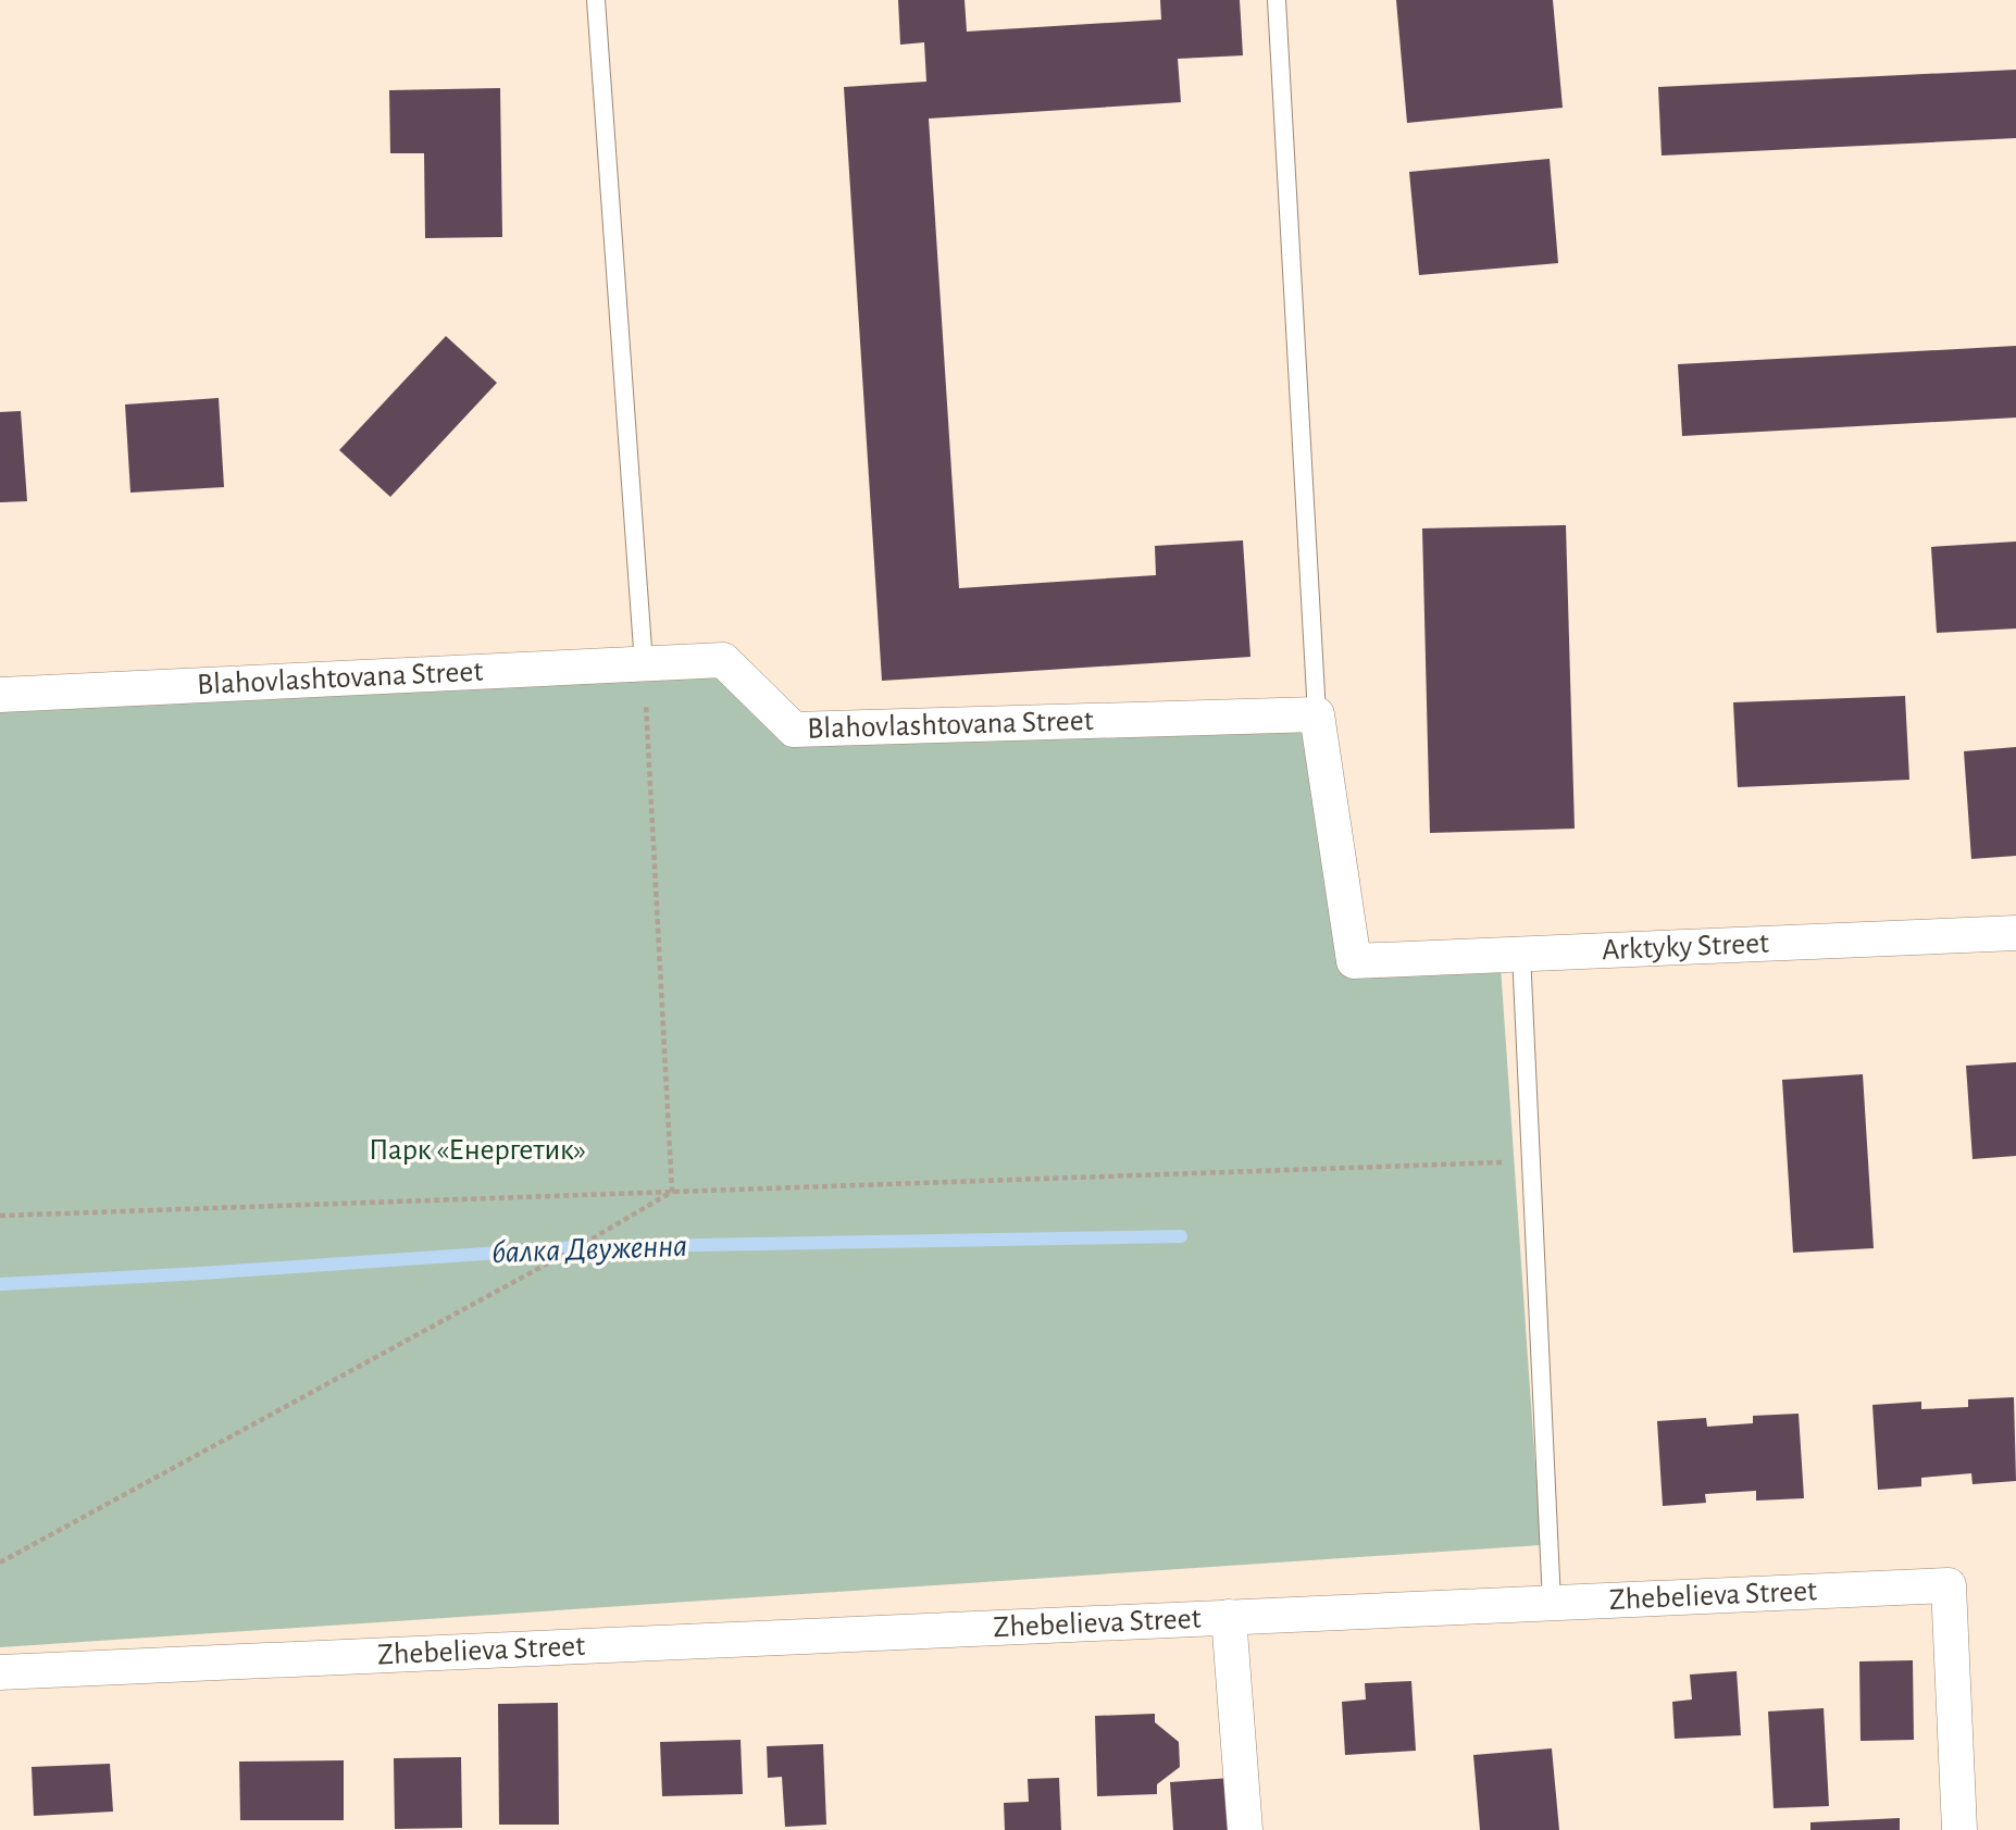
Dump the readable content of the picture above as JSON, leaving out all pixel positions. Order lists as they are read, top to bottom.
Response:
{
  "streets": {
    "street": ["Blahovlashtovana Street", "Arktyky Street", "Zhebelieva Street"]
  },
  "crossings": [
    ["Blahovlashtovana Street", "Arktyky Street"]
  ],
  "water": ["балка Двуженна"],
  "parks": ["Парк «Енергетик»"]
}
